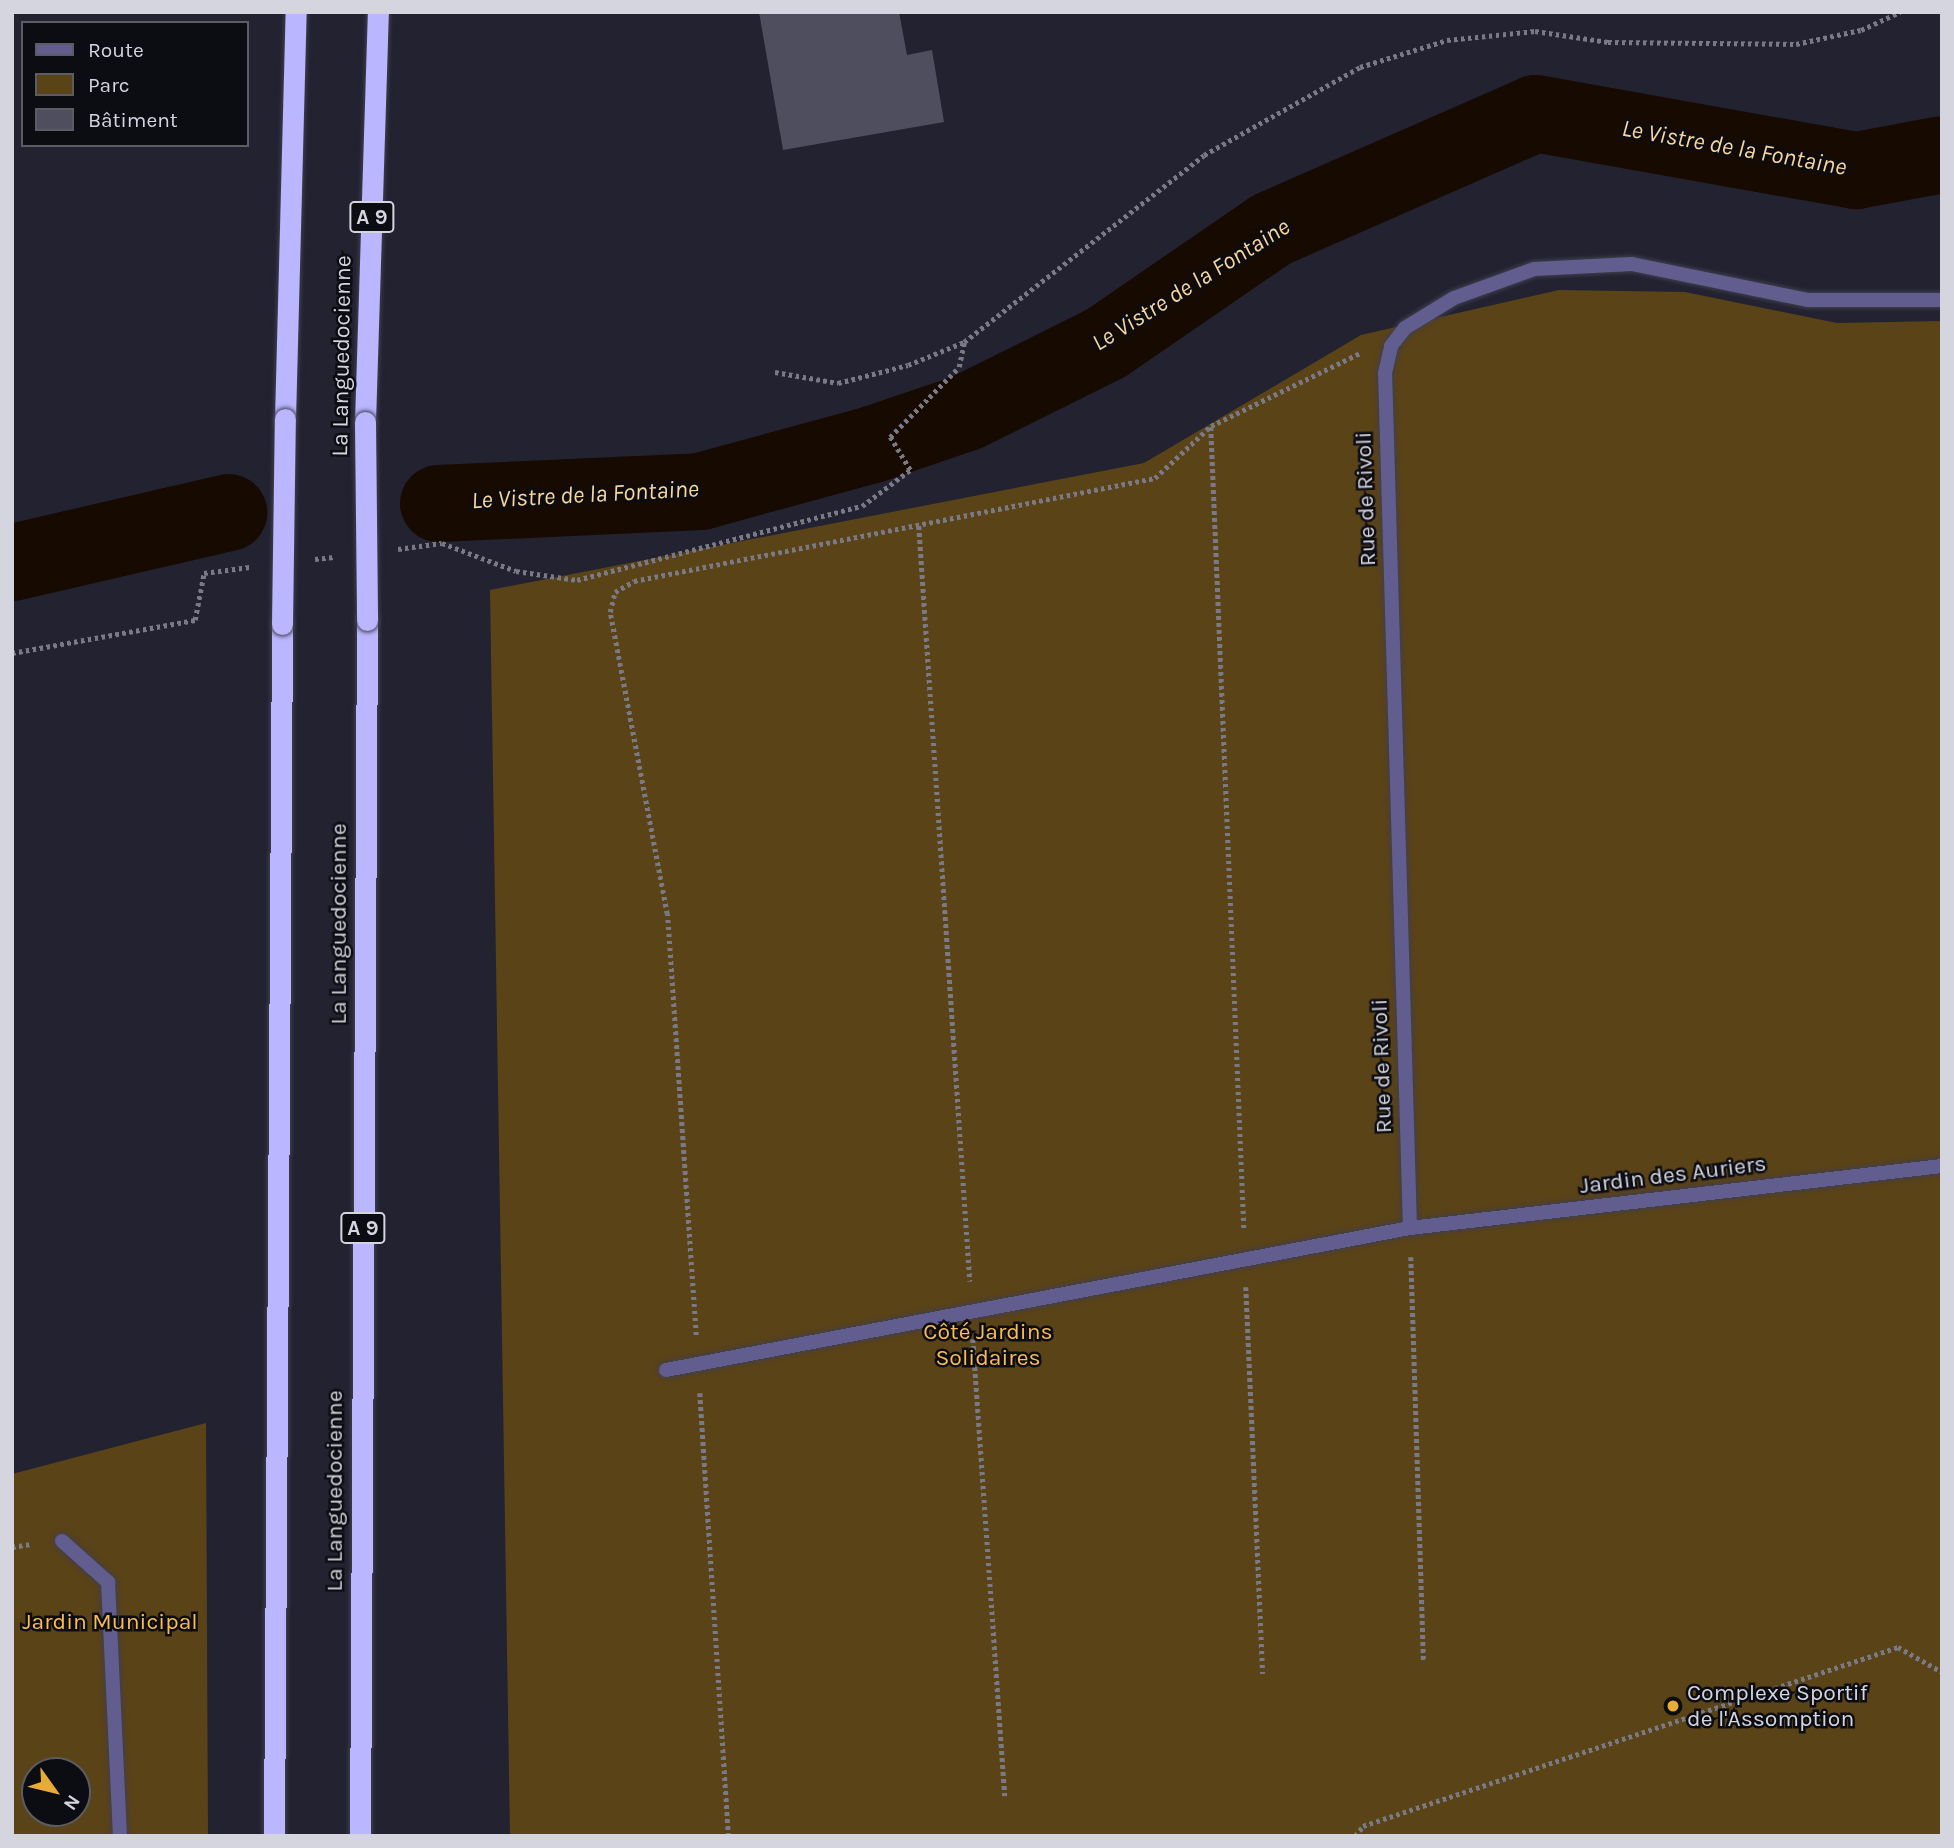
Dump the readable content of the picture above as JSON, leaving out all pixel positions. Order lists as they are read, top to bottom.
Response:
{
  "streets": {
    "highway": ["A 9", "La Languedocienne"],
    "street": ["Rue de Rivoli", "Jardin des Auriers"]
  },
  "crossings": [
    ["Rue de Rivoli", "Jardin des Auriers"]
  ],
  "water": ["Le Vistre de la Fontaine"],
  "parks": ["Côté Jardins Solidaires", "Jardin Municipal"],
  "places": ["Complexe Sportif de l'Assomption"],
  "legend": ["Route", "Parc", "Bâtiment"],
  "north": "bottom right"
}
